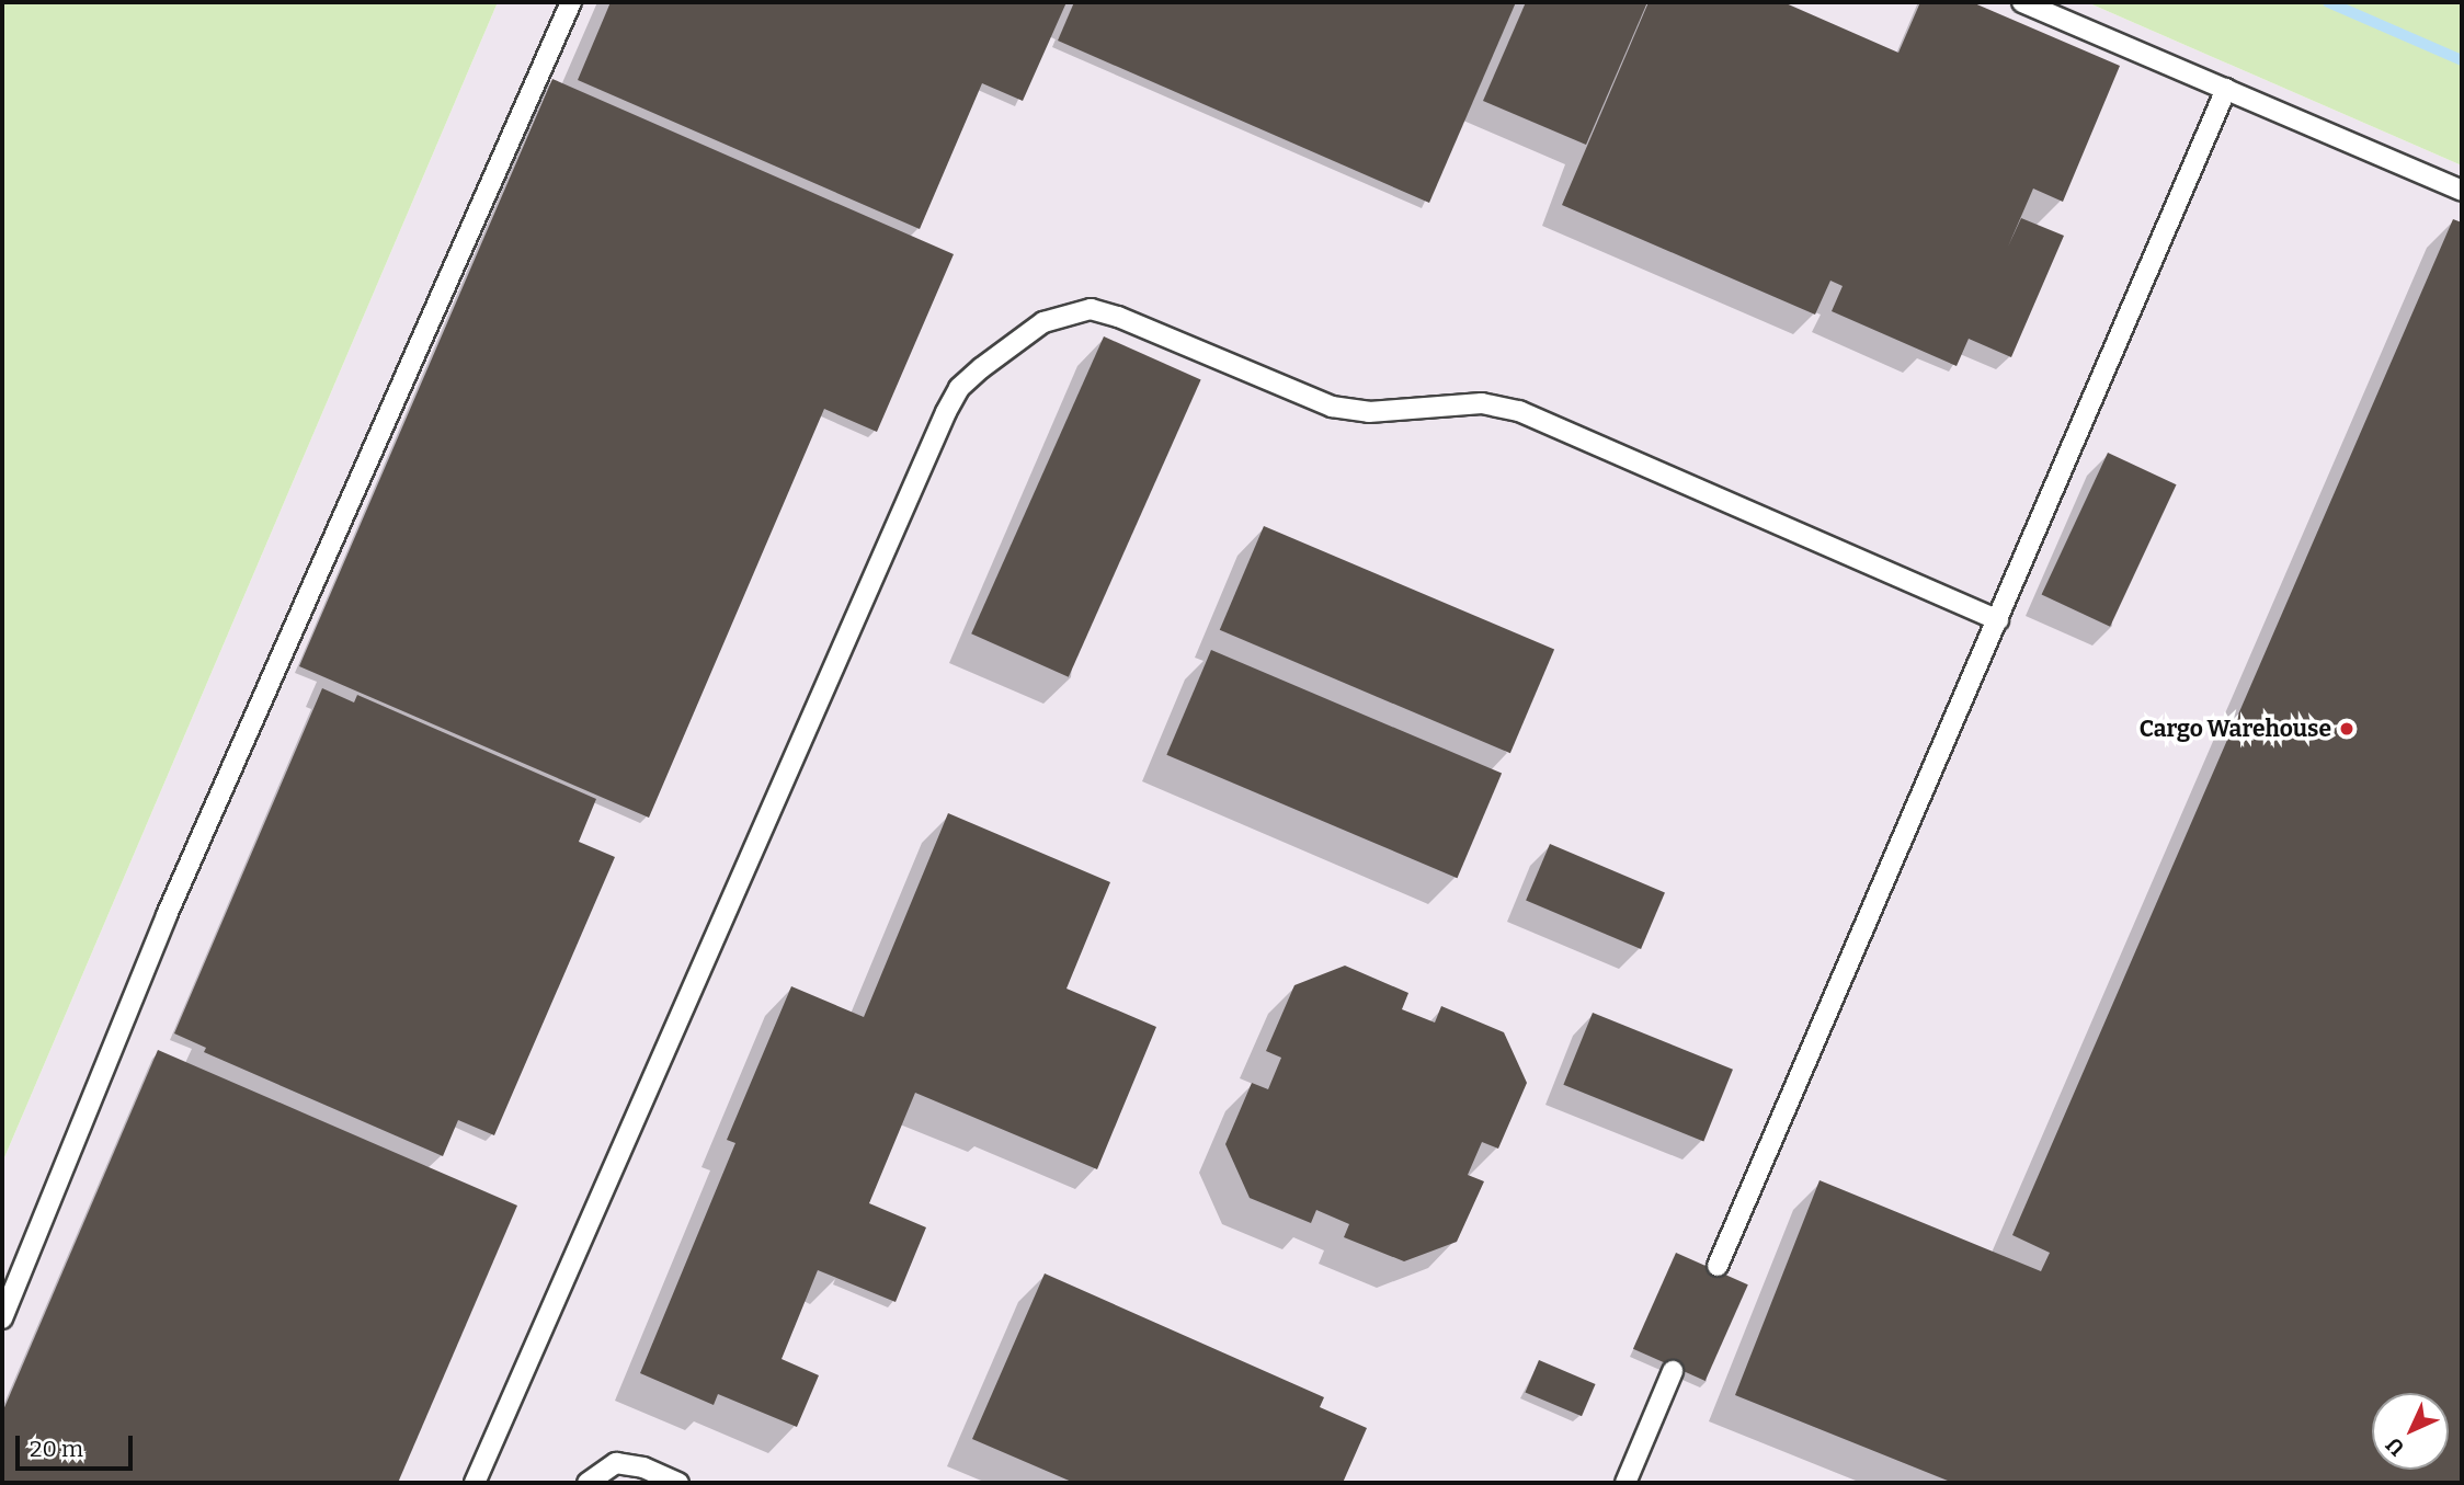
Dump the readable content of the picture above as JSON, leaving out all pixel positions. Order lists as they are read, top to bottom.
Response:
{
  "places": ["Cargo Warehouse"],
  "scale_bar": "20 m",
  "north": "bottom left"
}
